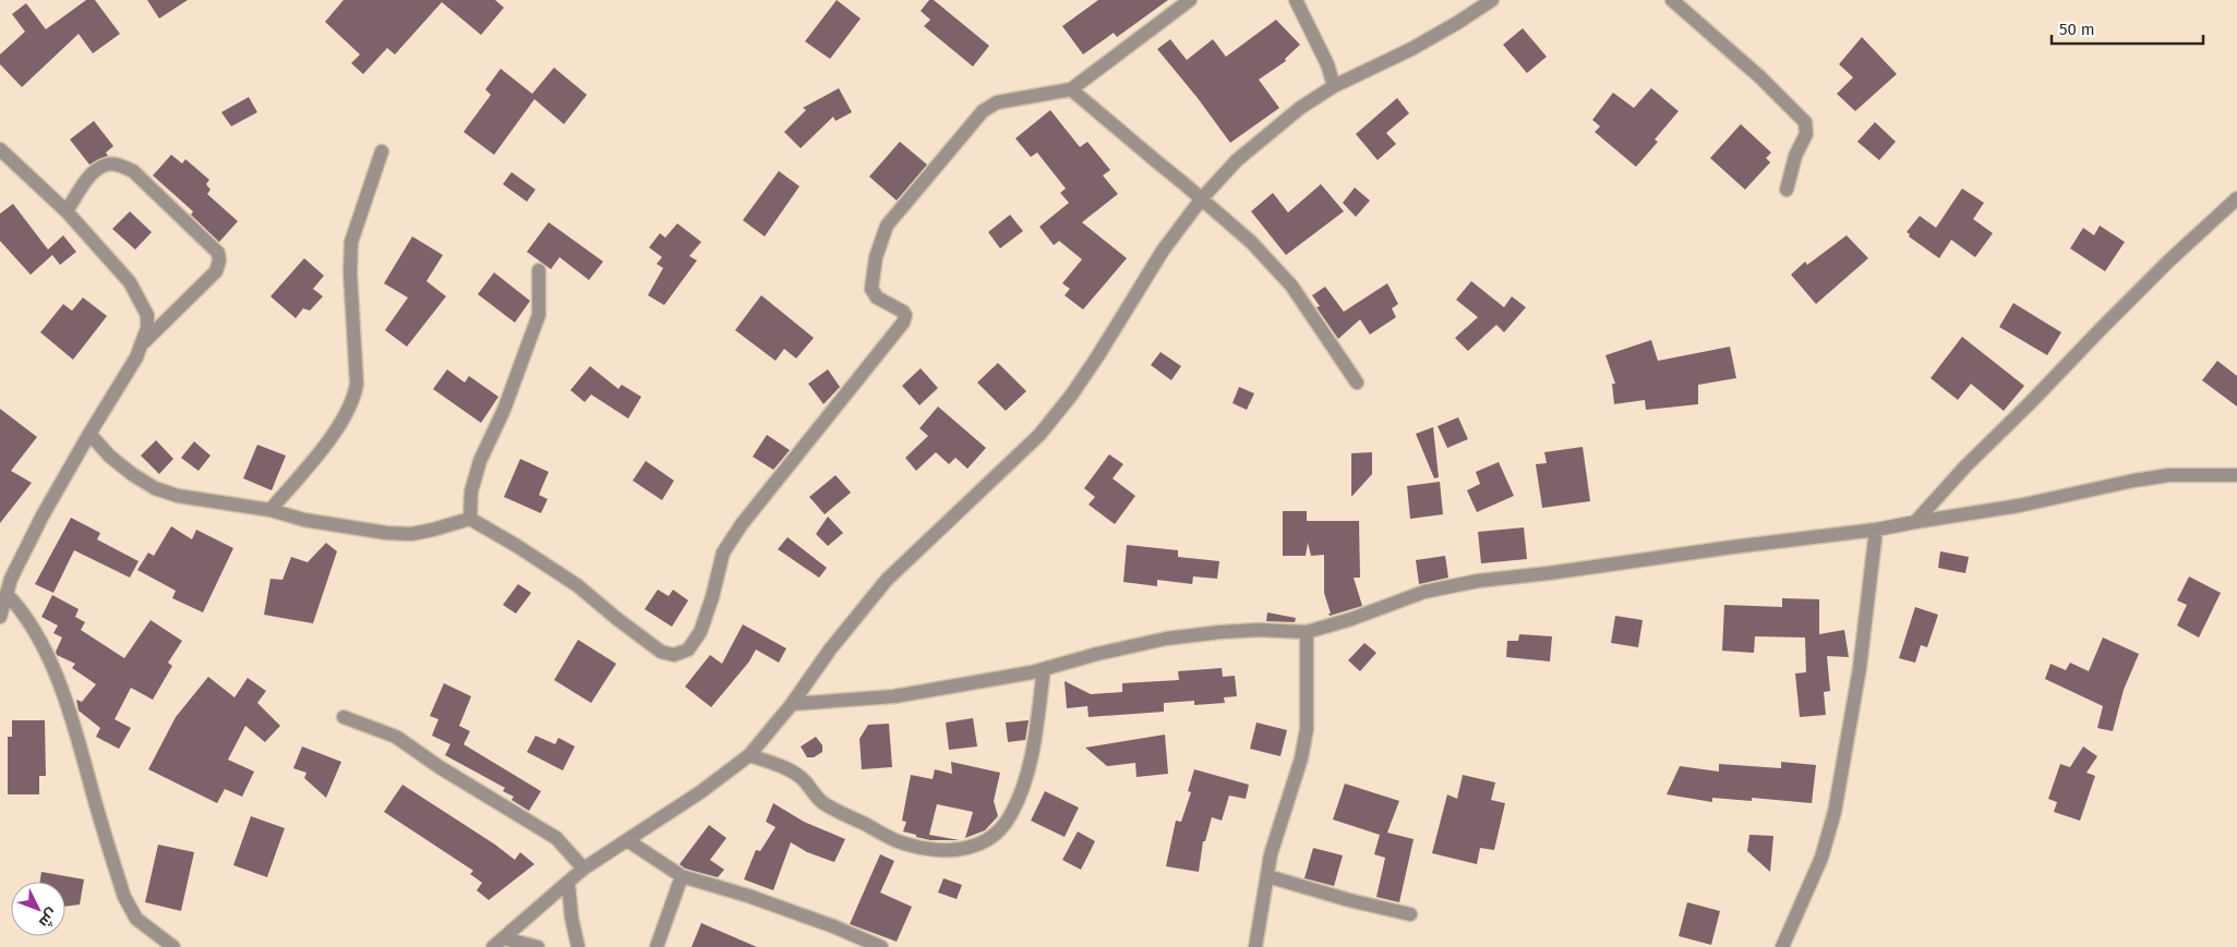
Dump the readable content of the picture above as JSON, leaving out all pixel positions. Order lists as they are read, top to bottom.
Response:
{
  "scale_bar": "50 m",
  "north": "bottom right"
}
